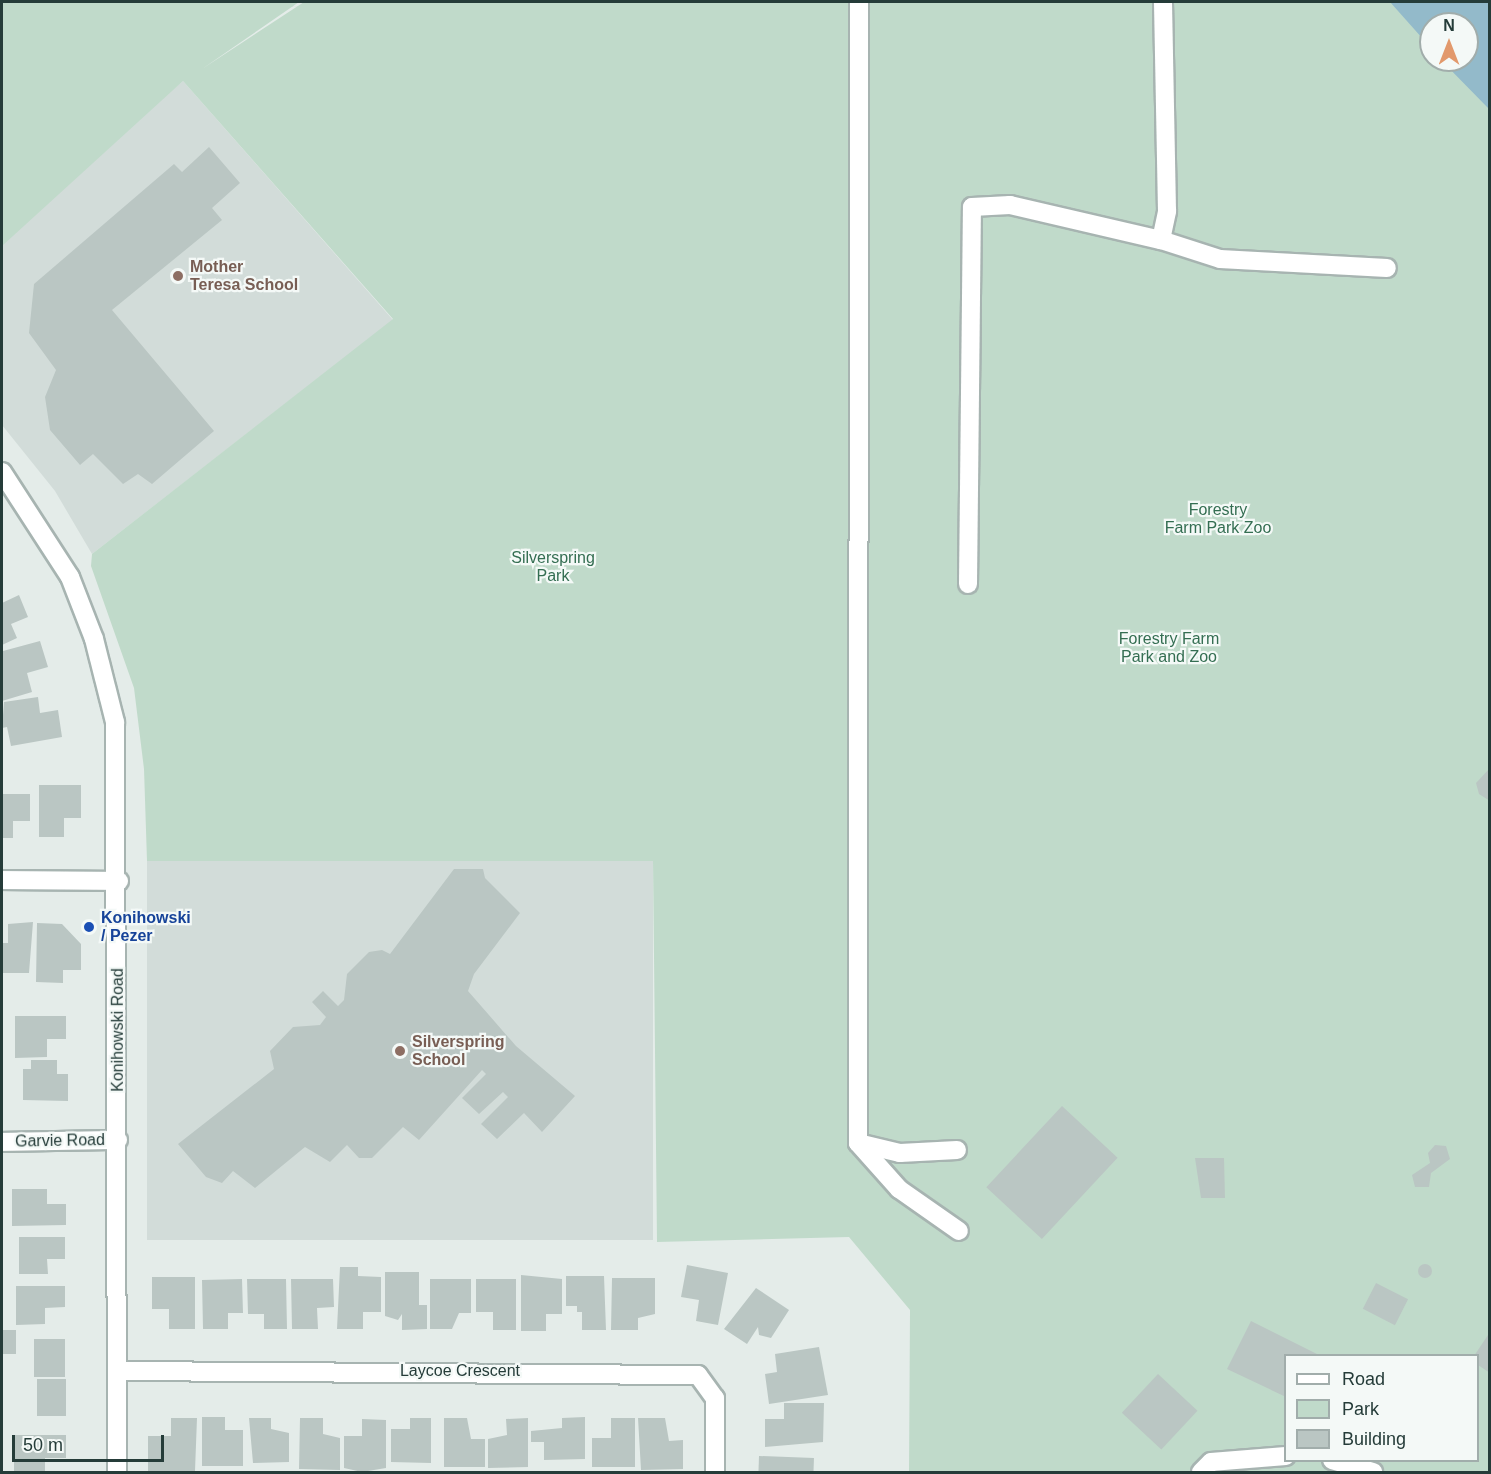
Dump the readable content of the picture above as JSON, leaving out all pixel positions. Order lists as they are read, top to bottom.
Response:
{
  "streets": {
    "street": ["Konihowski Road", "Garvie Road", "Laycoe Crescent"]
  },
  "crossings": [
    ["Konihowski Road", "Garvie Road"],
    ["Konihowski Road", "Laycoe Crescent"]
  ],
  "parks": ["Forestry Farm Park Zoo", "Silverspring Park", "Forestry Farm Park and Zoo"],
  "places": ["Mother Teresa School", "Konihowski / Pezer", "Silverspring School"],
  "legend": ["Road", "Park", "Building"],
  "scale_bar": "50 m",
  "north": "top"
}
